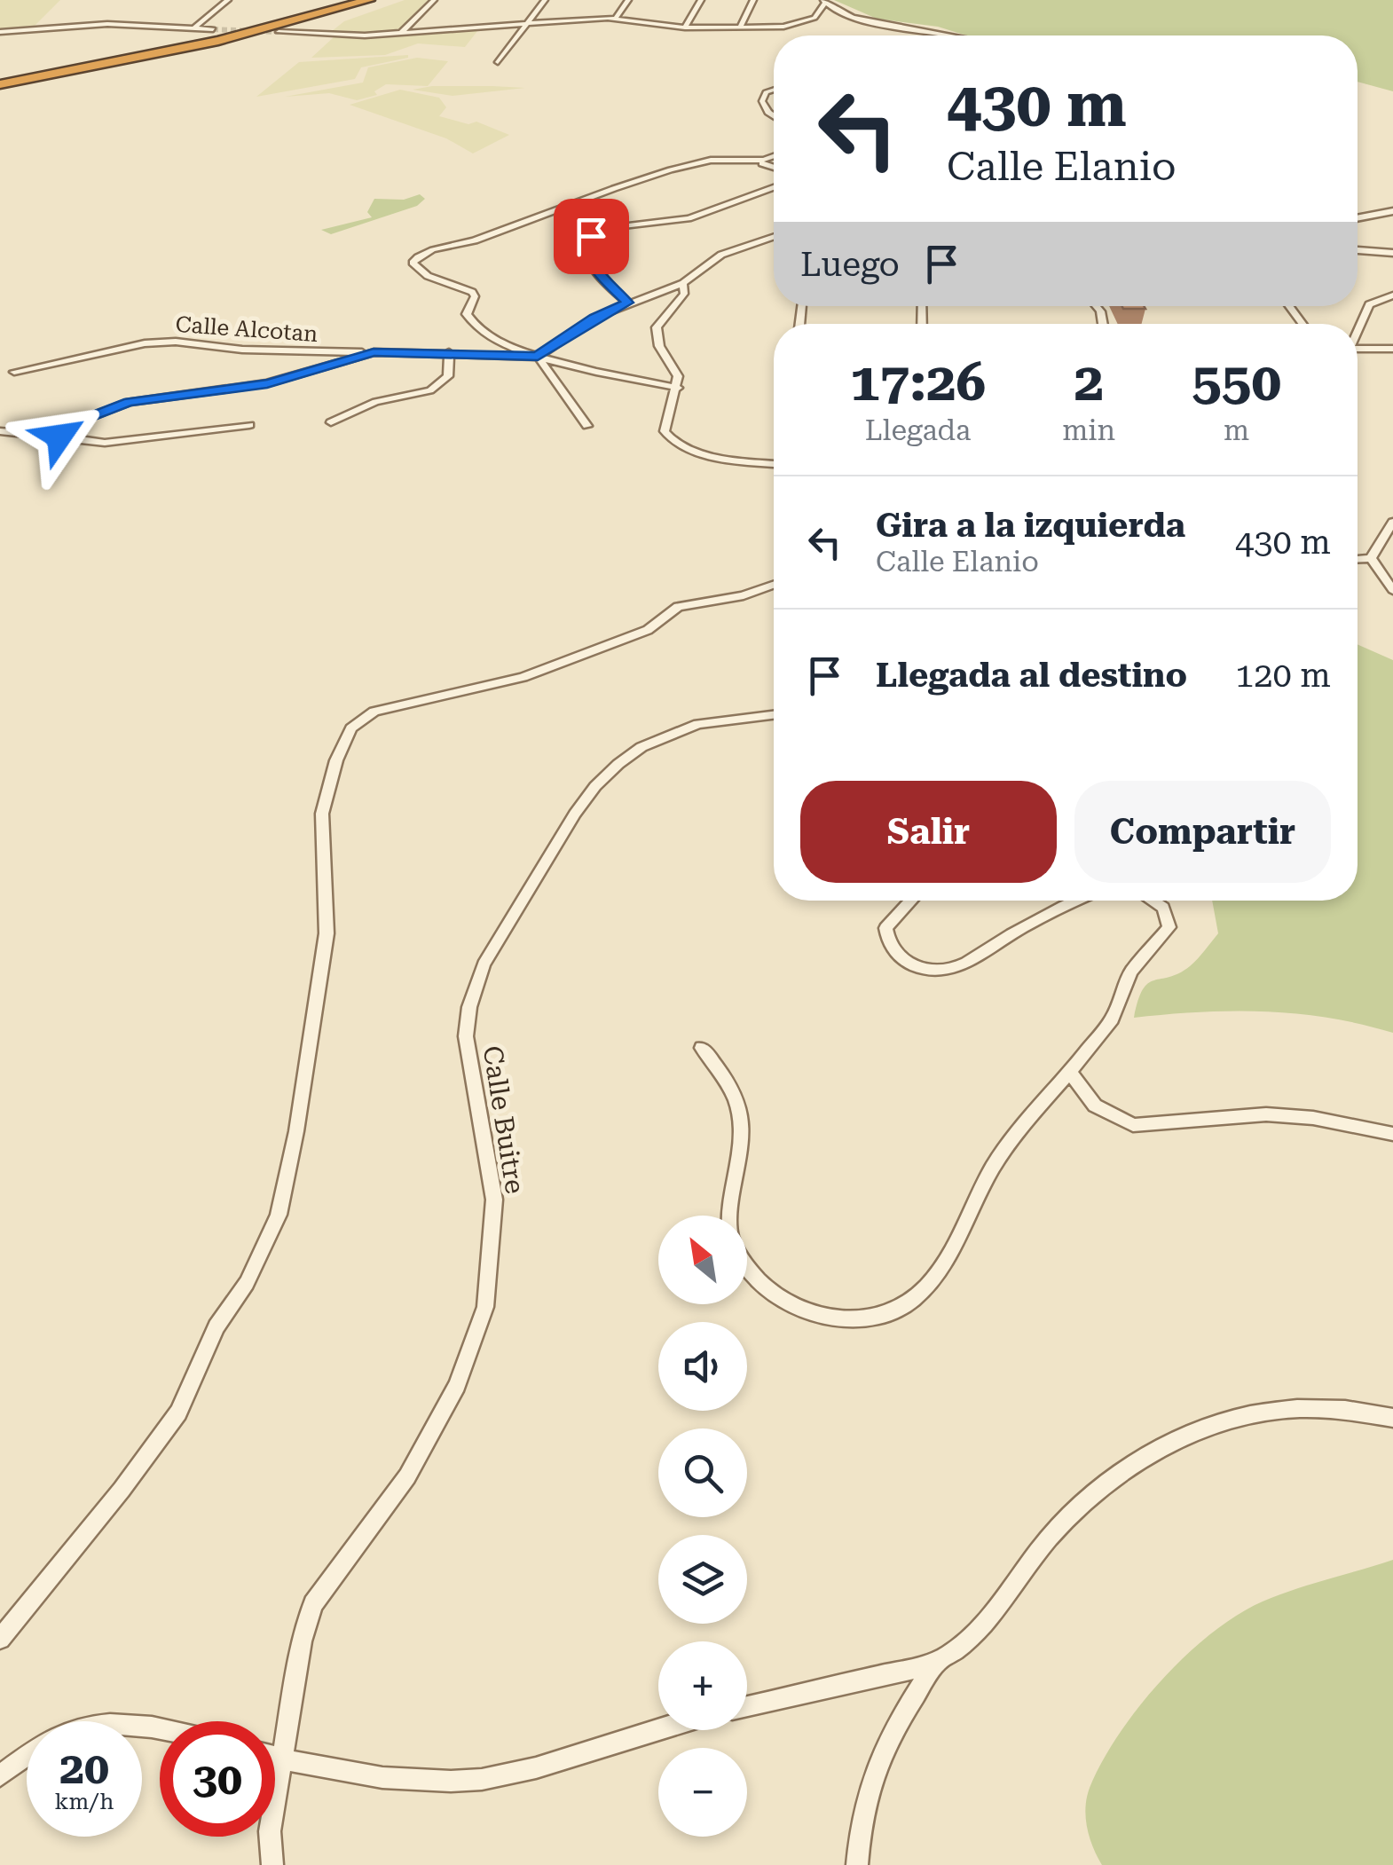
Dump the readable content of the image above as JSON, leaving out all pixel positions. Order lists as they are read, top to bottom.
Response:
{
  "streets": {
    "street": ["Calle Alcotan", "Calle Buitre"]
  },
  "north": "top left",
  "page": {
    "turn": ["430 m", "Calle Elanio"],
    "then": "Luego",
    "eta": [
      "17:26",
      "Llegada",
      "2",
      "min",
      "550",
      "m"
    ],
    "list": [
      {
        "name": "Gira a la izquierda",
        "note": "Calle Elanio",
        "value": "430 m"
      },
      {
        "name": "Llegada al destino",
        "value": "120 m"
      }
    ],
    "buttons": ["Salir", "Compartir"],
    "map_buttons": ["+", "−"],
    "speed": "20 km/h",
    "limit": "30"
  }
}
